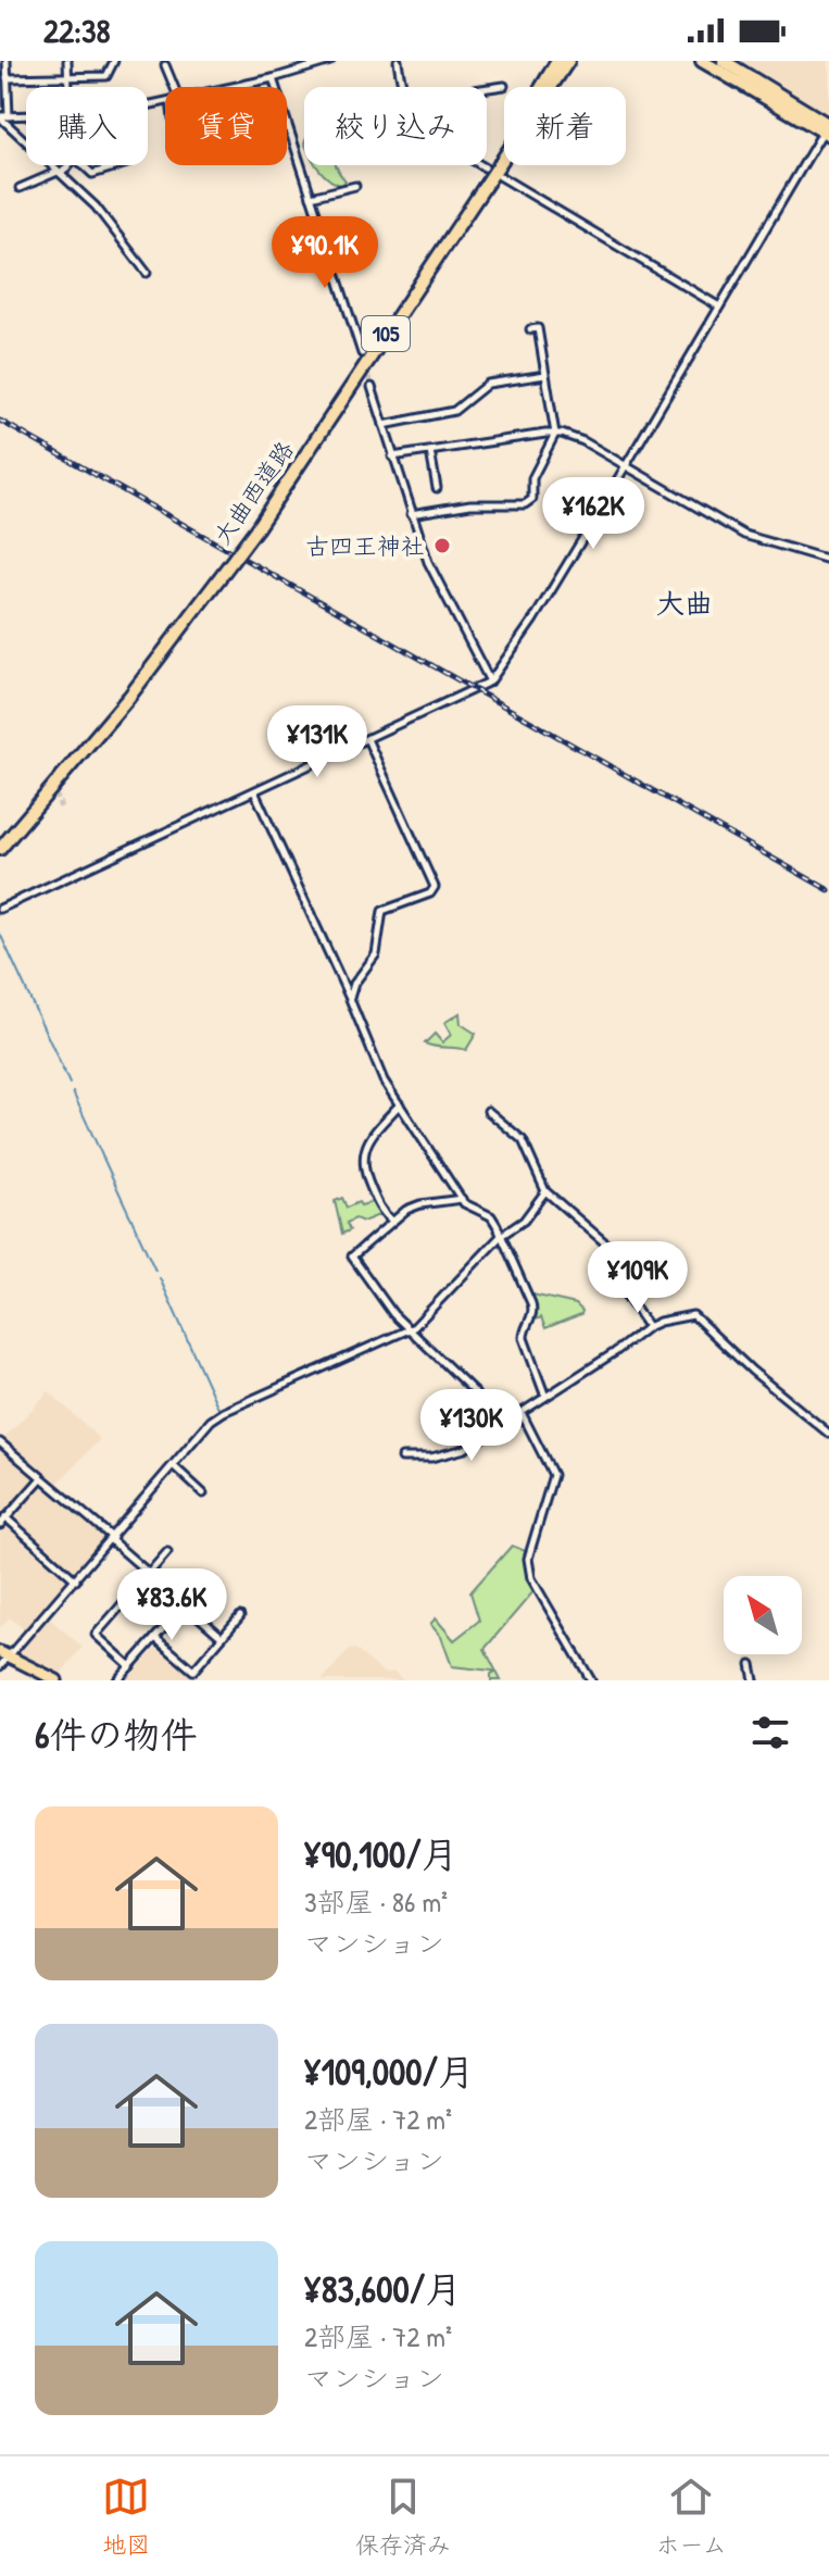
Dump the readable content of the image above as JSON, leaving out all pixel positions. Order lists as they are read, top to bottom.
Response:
{
  "streets": {
    "highway": ["105", "大曲西道路"]
  },
  "districts": ["大曲"],
  "places": ["古四王神社"],
  "north": "top left",
  "page": {
    "status": "22:38",
    "chip": [
      "購入",
      "賃貸",
      "絞り込み",
      "新着"
    ],
    "price": [
      "¥90.1K",
      "¥162K",
      "¥131K",
      "¥109K",
      "¥130K",
      "¥83.6K"
    ],
    "heading": "6件の物件",
    "list": [
      {
        "name": "¥90,100/月",
        "note": "3部屋 · 86 m² · マンション"
      },
      {
        "name": "¥109,000/月",
        "note": "2部屋 · 72 m² · マンション"
      },
      {
        "name": "¥83,600/月",
        "note": "2部屋 · 72 m² · マンション"
      }
    ],
    "tabs": ["地図", "保存済み", "ホーム"]
  }
}
